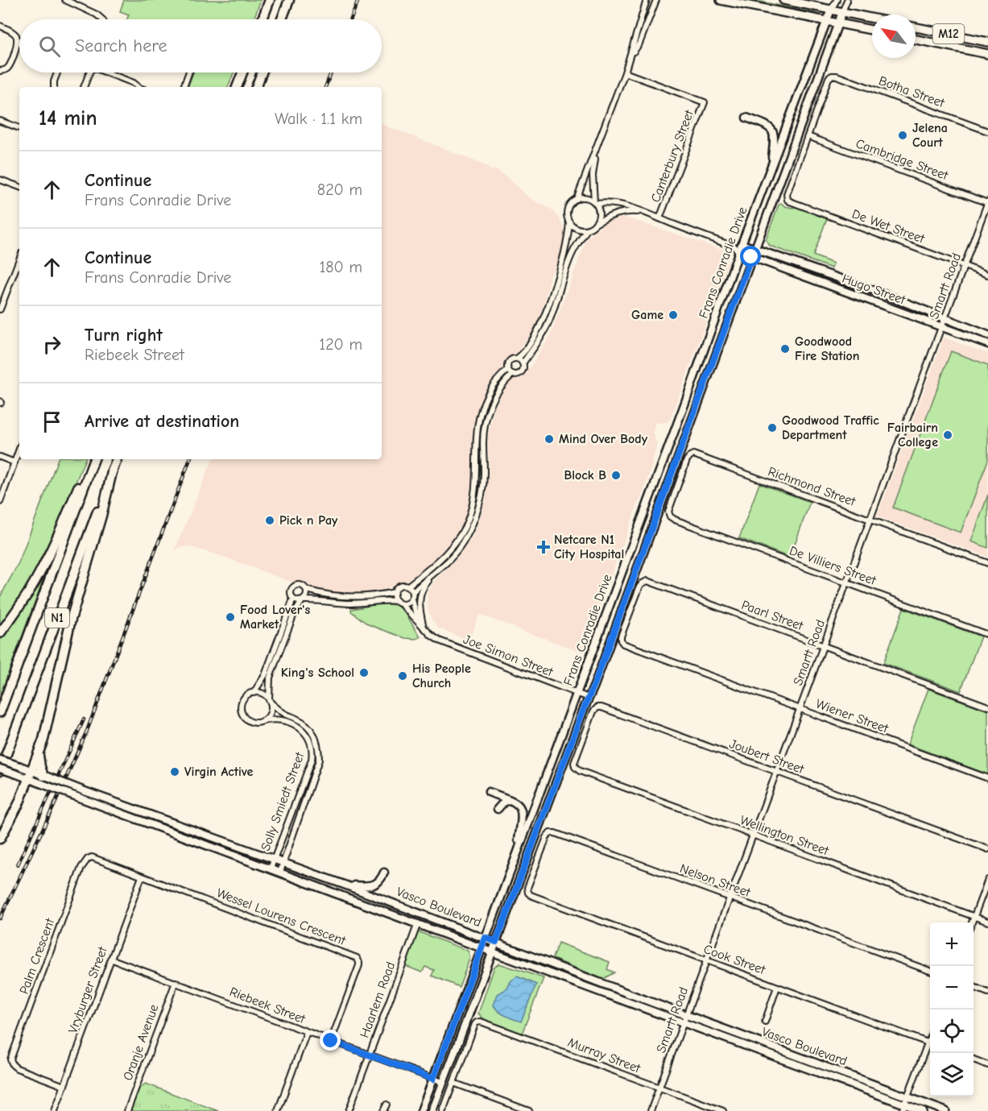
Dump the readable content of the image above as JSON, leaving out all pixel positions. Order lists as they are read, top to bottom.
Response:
{
  "streets": {
    "highway": ["N1"],
    "main road": [
      "M12",
      "Frans Conradie Drive",
      "Hugo Street",
      "Vasco Boulevard"
    ],
    "street": [
      "Botha Street",
      "Canterbury Street",
      "Cambridge Street",
      "De Wet Street",
      "Smartt Road",
      "Richmond Street",
      "De Villiers Street",
      "Paarl Street",
      "Joe Simon Street",
      "Wiener Street",
      "Joubert Street",
      "Solly Smiedt Street",
      "Wellington Street",
      "Nelson Street",
      "Wessel Lourens Crescent",
      "Palm Crescent",
      "Cook Street",
      "Vryburger Street",
      "Haarlem Road",
      "Riebeek Street",
      "Oranje Avenue",
      "Murray Street"
    ]
  },
  "crossings": [
    ["Botha Street", "Cambridge Street"],
    ["Botha Street", "De Wet Street"],
    ["Cambridge Street", "De Wet Street"],
    ["Cambridge Street", "Smartt Road"],
    ["De Wet Street", "Smartt Road"],
    ["Frans Conradie Drive", "Hugo Street"],
    ["Frans Conradie Drive", "Joe Simon Street"],
    ["Frans Conradie Drive", "Vasco Boulevard"],
    ["Frans Conradie Drive", "Riebeek Street"],
    ["Smartt Road", "Hugo Street"],
    ["Smartt Road", "Richmond Street"],
    ["Smartt Road", "De Villiers Street"],
    ["Smartt Road", "Paarl Street"],
    ["Smartt Road", "Wiener Street"],
    ["Smartt Road", "Joubert Street"],
    ["Smartt Road", "Wellington Street"],
    ["Smartt Road", "Nelson Street"],
    ["Smartt Road", "Vasco Boulevard"],
    ["Smartt Road", "Cook Street"],
    ["Smartt Road", "Murray Street"],
    ["Richmond Street", "De Villiers Street"],
    ["Paarl Street", "Wiener Street"],
    ["Joubert Street", "Wellington Street"],
    ["Solly Smiedt Street", "Vasco Boulevard"],
    ["Nelson Street", "Cook Street"],
    ["Vasco Boulevard", "Haarlem Road"],
    ["Wessel Lourens Crescent", "Palm Crescent"],
    ["Wessel Lourens Crescent", "Vryburger Street"],
    ["Wessel Lourens Crescent", "Riebeek Street"],
    ["Palm Crescent", "Vryburger Street"],
    ["Vryburger Street", "Riebeek Street"],
    ["Haarlem Road", "Riebeek Street"],
    ["Riebeek Street", "Oranje Avenue"]
  ],
  "places": {
    "other": [
      "Jelena Court",
      "Game",
      "Goodwood Fire Station",
      "Goodwood Traffic Department",
      "Fairbairn College",
      "Mind Over Body",
      "Block B",
      "Pick n Pay",
      "Food Lover's Market",
      "King's School",
      "His People Church",
      "Virgin Active"
    ],
    "health": ["Netcare N1 City Hospital"]
  },
  "north": "top left",
  "page": {
    "search": "Search here",
    "heading": ["14 min", "Walk · 1.1 km"],
    "list": [
      ["Continue", "Frans Conradie Drive", "820 m"],
      ["Continue", "Frans Conradie Drive", "180 m"],
      ["Turn right", "Riebeek Street", "120 m"],
      "Arrive at destination"
    ],
    "map_buttons": ["+", "−"]
  }
}
